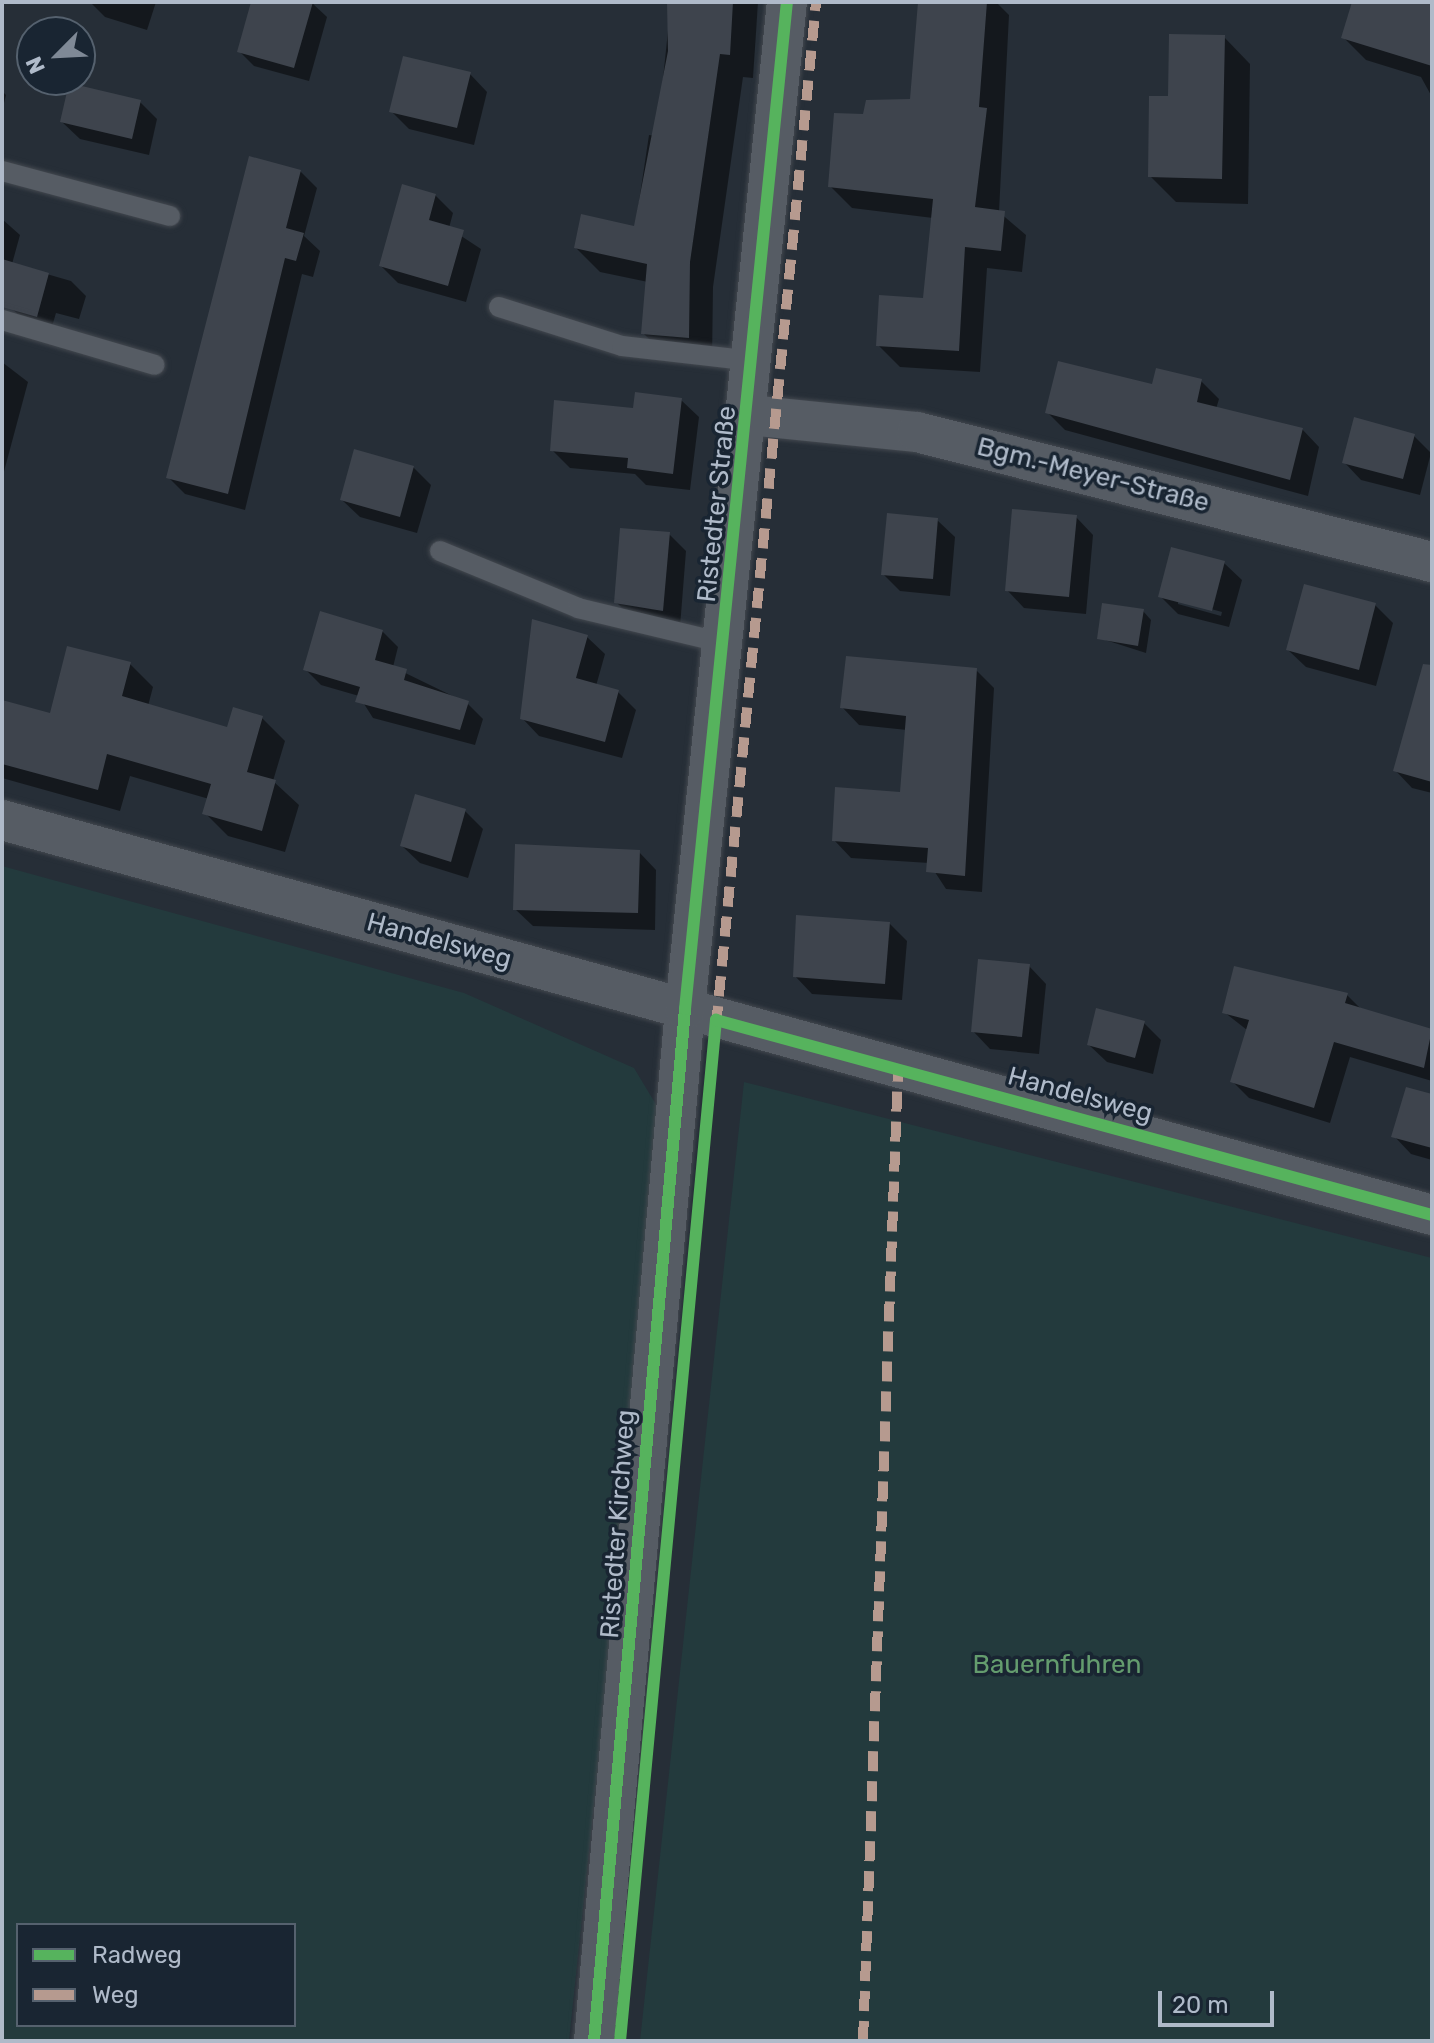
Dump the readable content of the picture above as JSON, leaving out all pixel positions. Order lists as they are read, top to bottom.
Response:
{
  "streets": {
    "street": [
      "Bgm.-Meyer-Straße",
      "Ristedter Straße",
      "Handelsweg",
      "Ristedter Kirchweg"
    ]
  },
  "crossings": [
    ["Bgm.-Meyer-Straße", "Ristedter Straße"],
    ["Ristedter Straße", "Handelsweg"],
    ["Ristedter Straße", "Ristedter Kirchweg"],
    ["Handelsweg", "Ristedter Kirchweg"]
  ],
  "parks": ["Bauernfuhren"],
  "legend": ["Radweg", "Weg"],
  "scale_bar": "20 m",
  "north": "bottom left"
}
